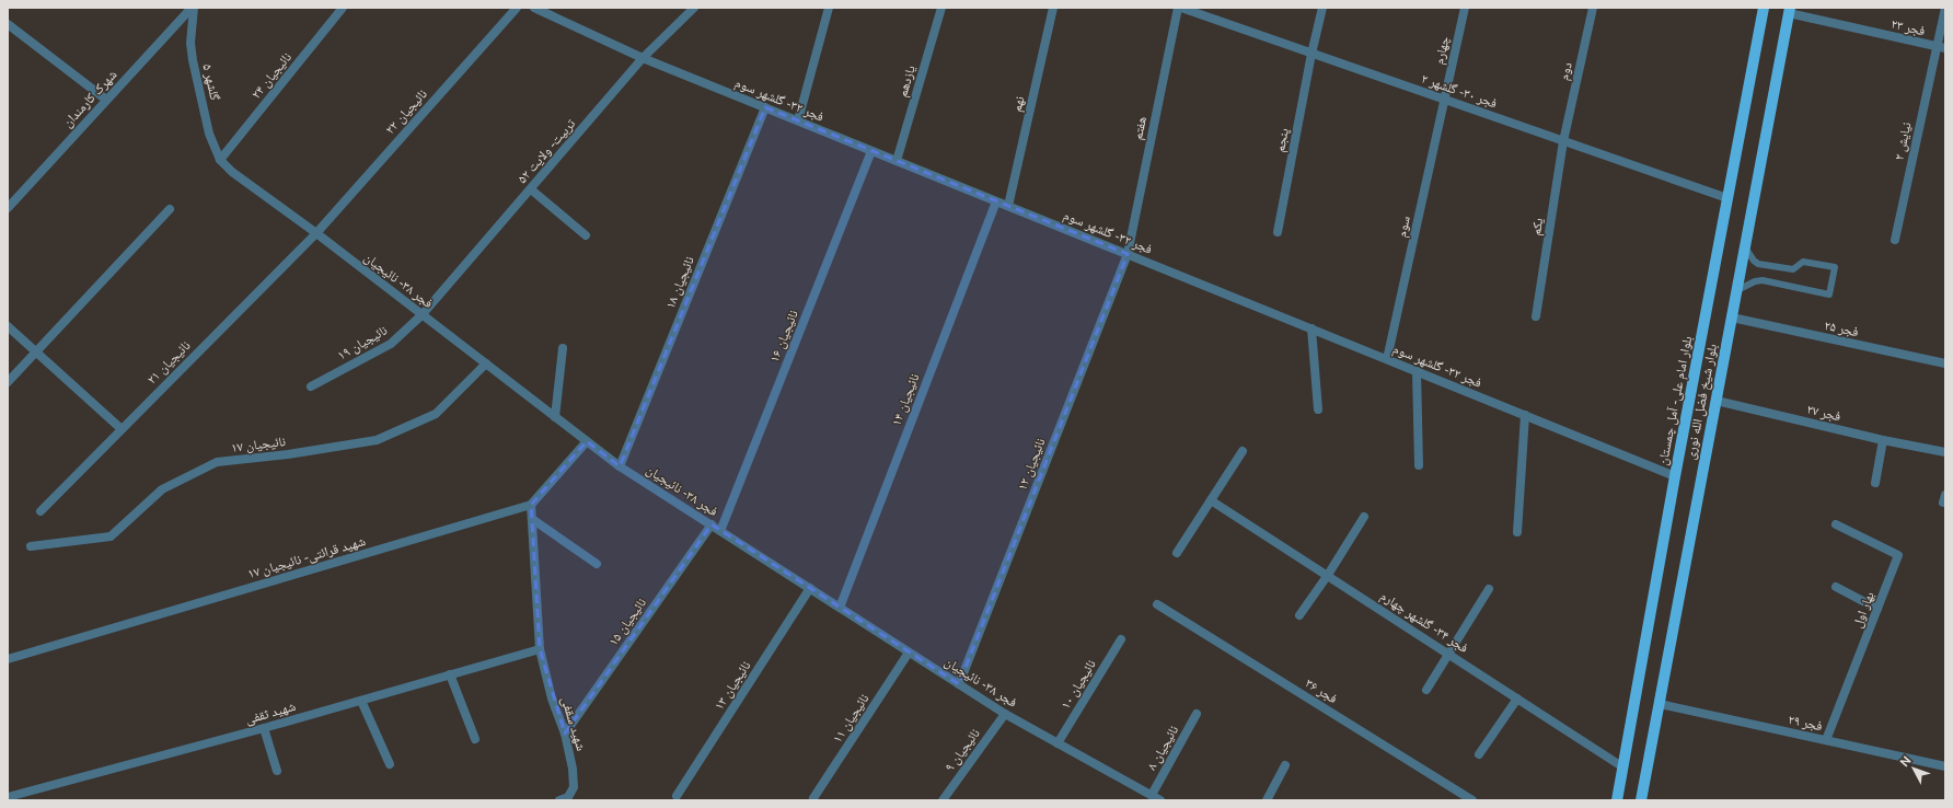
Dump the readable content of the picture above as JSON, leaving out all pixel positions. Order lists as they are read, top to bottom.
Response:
{
  "streets": {
    "main road": ["بلوار امام علی - آمل چمستان", "بلوار شیخ فضل الله نوری"],
    "street": [
      "فجر ۲۳",
      "چهارم",
      "دوم",
      "نائیجیان ۲۴",
      "یازدهم",
      "گلشهر ۵",
      "فجر ۳۰ - گلشهر ۲",
      "شهرک کارمندان",
      "فجر ۳۲ - گلشهر سوم",
      "نهم",
      "نائیجیان ۲۲",
      "هفتم",
      "پنجم",
      "نیایش ۲",
      "تربیت - ولایت ۵۲",
      "سوم",
      "یکم",
      "فجر ۳۸ - نائیجیان",
      "نائیجیان ۱۸",
      "فجر ۲۵",
      "نائیجیان ۱۶",
      "نائیجیان ۱۹",
      "نائیجیان ۲۱",
      "نائیجیان ۱۴",
      "فجر ۲۷",
      "نائیجیان ۱۷",
      "نائیجیان ۱۲",
      "شهید قرائتی - نائیجیان ۱۷",
      "بهار اول",
      "نائیجیان ۱۵",
      "فجر ۳۴ - گلشهر چهارم",
      "نائیجیان ۱۰",
      "نائیجیان ۱۳",
      "فجر ۳۶",
      "شهید ثقفی",
      "نائیجیان ۱۱",
      "فجر ۲۹",
      "شهید سقفی",
      "نائیجیان ۸",
      "نائیجیان ۹"
    ]
  },
  "crossings": [
    ["فجر ۲۳", "نیایش ۲"],
    ["فجر ۲۳", "بلوار شیخ فضل الله نوری"],
    ["چهارم", "فجر ۳۰ - گلشهر ۲"],
    ["چهارم", "سوم"],
    ["دوم", "فجر ۳۰ - گلشهر ۲"],
    ["دوم", "یکم"],
    ["نائیجیان ۲۴", "گلشهر ۵"],
    ["نائیجیان ۲۴", "فجر ۳۸ - نائیجیان"],
    ["یازدهم", "فجر ۳۲ - گلشهر سوم"],
    ["گلشهر ۵", "شهرک کارمندان"],
    ["گلشهر ۵", "فجر ۳۸ - نائیجیان"],
    ["فجر ۳۰ - گلشهر ۲", "هفتم"],
    ["فجر ۳۰ - گلشهر ۲", "پنجم"],
    ["فجر ۳۰ - گلشهر ۲", "سوم"],
    ["فجر ۳۰ - گلشهر ۲", "یکم"],
    ["فجر ۳۰ - گلشهر ۲", "بلوار امام علی - آمل چمستان"],
    ["فجر ۳۲ - گلشهر سوم", "نهم"],
    ["فجر ۳۲ - گلشهر سوم", "هفتم"],
    ["فجر ۳۲ - گلشهر سوم", "تربیت - ولایت ۵۲"],
    ["فجر ۳۲ - گلشهر سوم", "سوم"],
    ["فجر ۳۲ - گلشهر سوم", "نائیجیان ۱۸"],
    ["فجر ۳۲ - گلشهر سوم", "نائیجیان ۱۶"],
    ["فجر ۳۲ - گلشهر سوم", "نائیجیان ۱۴"],
    ["فجر ۳۲ - گلشهر سوم", "بلوار امام علی - آمل چمستان"],
    ["فجر ۳۲ - گلشهر سوم", "نائیجیان ۱۲"],
    ["نائیجیان ۲۲", "فجر ۳۸ - نائیجیان"],
    ["نائیجیان ۲۲", "نائیجیان ۲۱"],
    ["هفتم", "نائیجیان ۱۲"],
    ["تربیت - ولایت ۵۲", "فجر ۳۸ - نائیجیان"],
    ["تربیت - ولایت ۵۲", "نائیجیان ۱۹"],
    ["فجر ۳۸ - نائیجیان", "نائیجیان ۱۸"],
    ["فجر ۳۸ - نائیجیان", "نائیجیان ۱۶"],
    ["فجر ۳۸ - نائیجیان", "نائیجیان ۱۹"],
    ["فجر ۳۸ - نائیجیان", "نائیجیان ۲۱"],
    ["فجر ۳۸ - نائیجیان", "نائیجیان ۱۴"],
    ["فجر ۳۸ - نائیجیان", "نائیجیان ۱۷"],
    ["فجر ۳۸ - نائیجیان", "نائیجیان ۱۲"],
    ["فجر ۳۸ - نائیجیان", "نائیجیان ۱۵"],
    ["فجر ۳۸ - نائیجیان", "نائیجیان ۱۰"],
    ["فجر ۳۸ - نائیجیان", "نائیجیان ۱۳"],
    ["فجر ۳۸ - نائیجیان", "نائیجیان ۱۱"],
    ["فجر ۳۸ - نائیجیان", "نائیجیان ۸"],
    ["فجر ۳۸ - نائیجیان", "نائیجیان ۹"],
    ["فجر ۲۵", "بلوار شیخ فضل الله نوری"],
    ["بلوار امام علی - آمل چمستان", "فجر ۳۴ - گلشهر چهارم"],
    ["بلوار شیخ فضل الله نوری", "فجر ۲۷"],
    ["بلوار شیخ فضل الله نوری", "فجر ۲۹"],
    ["شهید قرائتی - نائیجیان ۱۷", "شهید سقفی"],
    ["بهار اول", "فجر ۲۹"],
    ["نائیجیان ۱۵", "شهید سقفی"],
    ["شهید ثقفی", "شهید سقفی"]
  ],
  "north": "top left"
}
